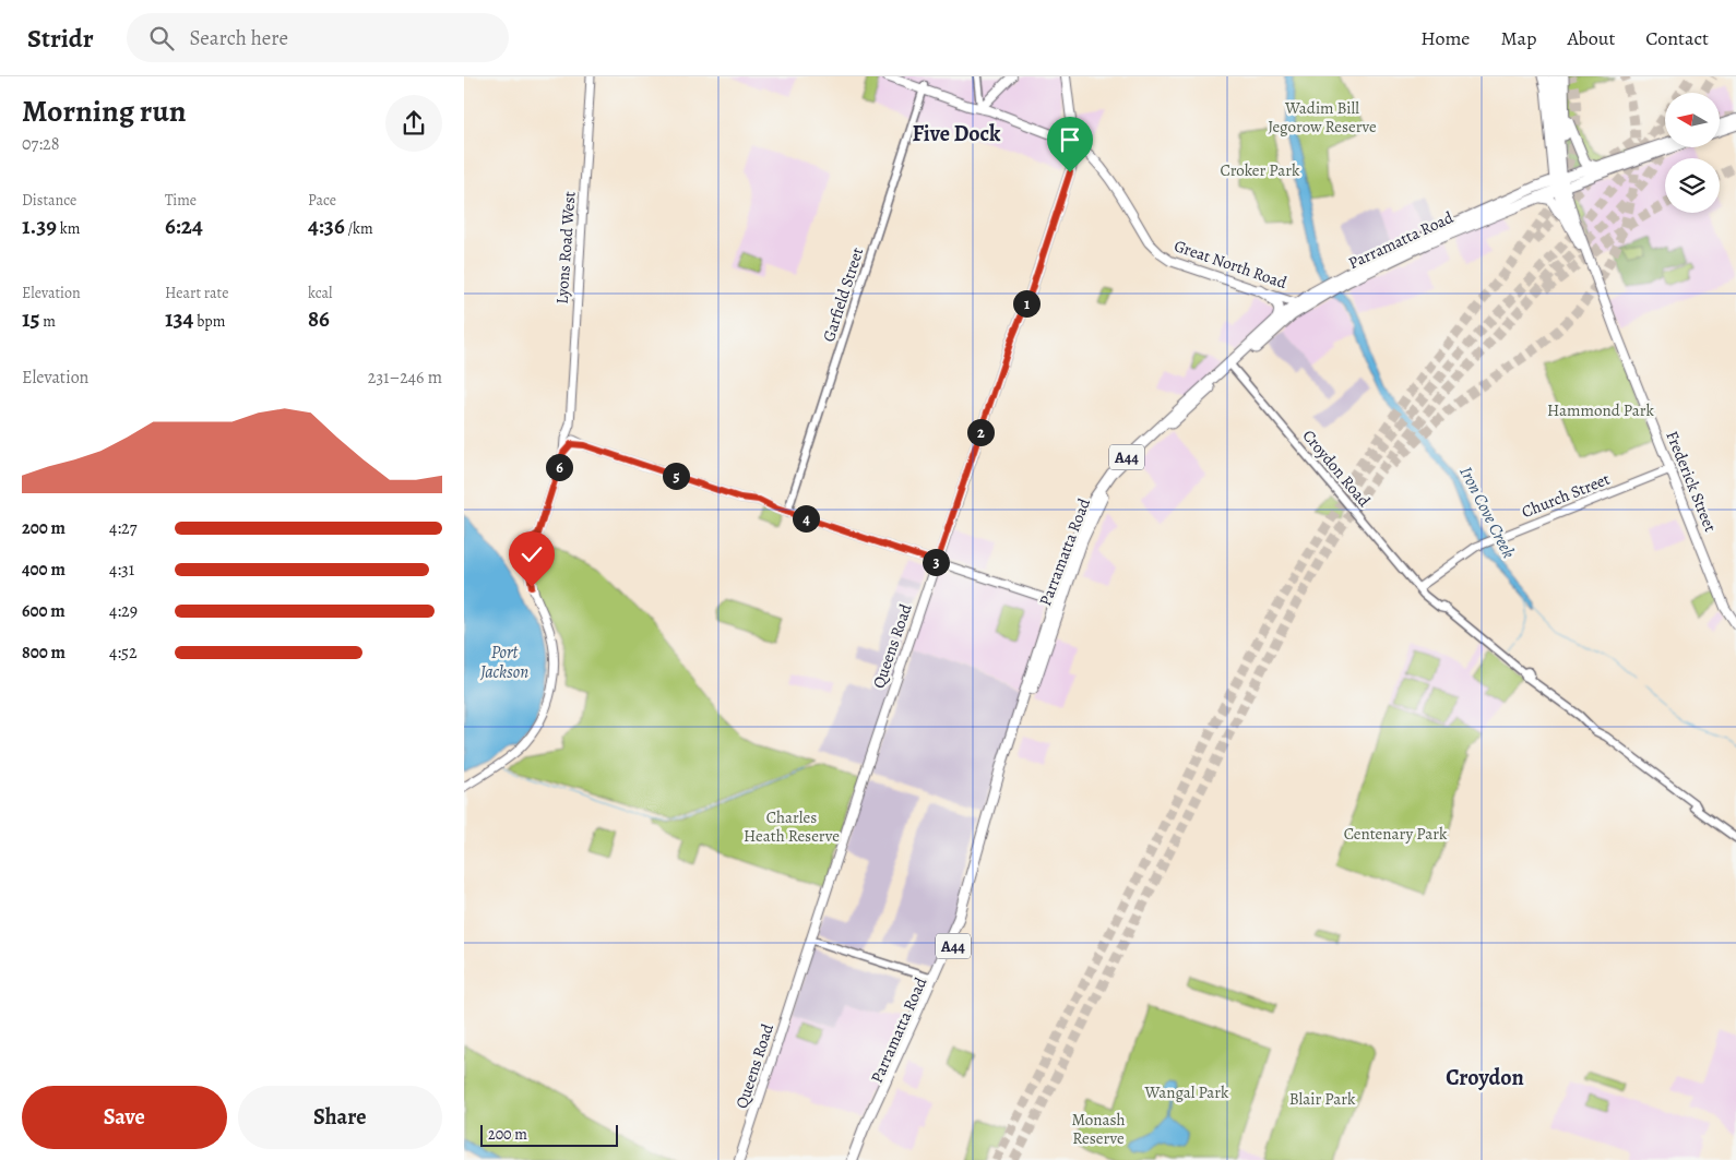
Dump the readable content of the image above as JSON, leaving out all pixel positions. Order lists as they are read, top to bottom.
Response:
{
  "streets": {
    "highway": ["Parramatta Road", "A44"],
    "main road": [
      "Lyons Road West",
      "Great North Road",
      "Frederick Street",
      "Church Street",
      "Queens Road"
    ],
    "street": ["Garfield Street", "Croydon Road"]
  },
  "crossings": [
    ["Parramatta Road", "Great North Road"],
    ["Parramatta Road", "Croydon Road"],
    ["Parramatta Road", "Frederick Street"],
    ["Great North Road", "Garfield Street"],
    ["Great North Road", "Queens Road"],
    ["Croydon Road", "Church Street"],
    ["Frederick Street", "Church Street"]
  ],
  "districts": ["Five Dock", "Croydon"],
  "water": ["Iron Cove Creek", "Port Jackson"],
  "parks": [
    "Wadim Bill Jegorow Reserve",
    "Croker Park",
    "Hammond Park",
    "Charles Heath Reserve",
    "Centenary Park",
    "Wangal Park",
    "Blair Park",
    "Monash Reserve"
  ],
  "scale_bar": "200 m",
  "north": "left",
  "page": {
    "header": "Stridr",
    "search": "Search here",
    "nav": [
      "Home",
      "Map",
      "About",
      "Contact"
    ],
    "heading": ["Morning run", "07:28"],
    "stats": [
      ["Distance", "1.39 km"],
      ["Time", "6:24"],
      ["Pace", "4:36 /km"],
      ["Elevation", "15 m"],
      ["Heart rate", "134 bpm"],
      ["kcal", "86"]
    ],
    "pins": [
      "1",
      "2",
      "6",
      "5",
      "4",
      "3"
    ],
    "chart": ["Elevation", "231–246 m"],
    "list": [
      {
        "name": "200 m",
        "note": "4:27"
      },
      {
        "name": "400 m",
        "note": "4:31"
      },
      {
        "name": "600 m",
        "note": "4:29"
      },
      {
        "name": "800 m",
        "note": "4:52"
      }
    ],
    "buttons": ["Save", "Share"],
    "scale": "200 m"
  }
}
